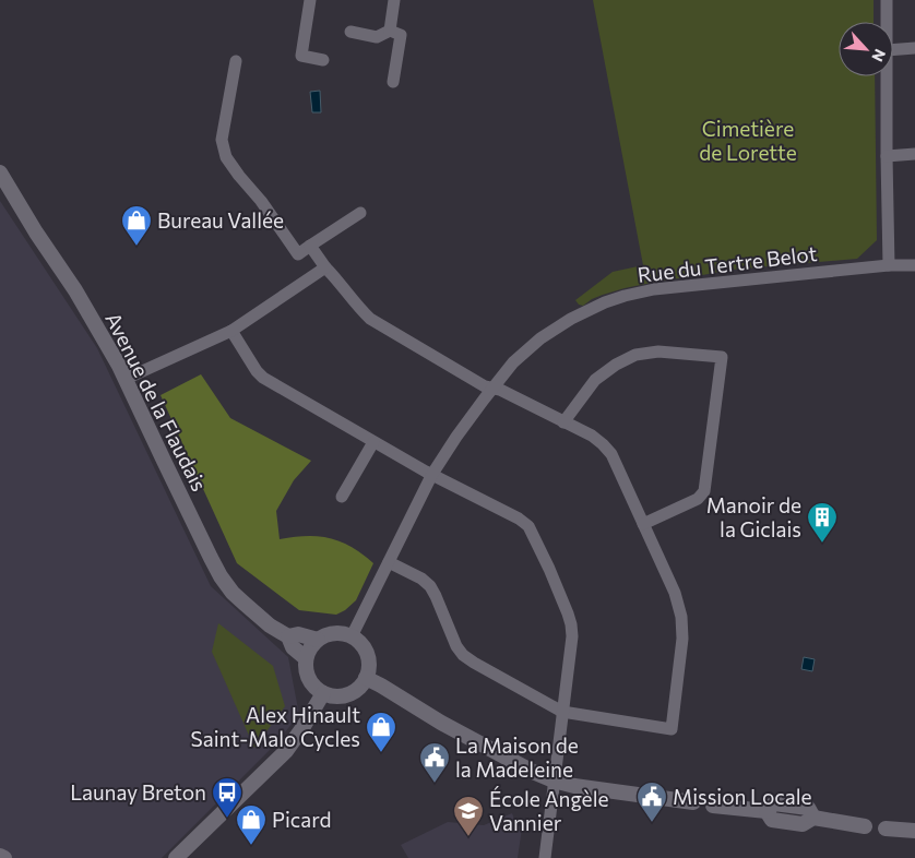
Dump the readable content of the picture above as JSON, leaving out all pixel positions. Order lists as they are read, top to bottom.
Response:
{
  "streets": {
    "street": ["Rue du Tertre Belot", "Avenue de la Flaudais"]
  },
  "crossings": [
    ["Rue du Tertre Belot", "Avenue de la Flaudais"]
  ],
  "parks": ["Cimetière de Lorette"],
  "places": {
    "shop": ["Bureau Vallée", "Alex Hinault Saint-Malo Cycles", "Picard"],
    "building": ["Manoir de la Giclais"],
    "public building": ["La Maison de la Madeleine", "Mission Locale"],
    "bus stop": ["Launay Breton"],
    "school or university": ["École Angèle Vannier"]
  },
  "north": "bottom right"
}
